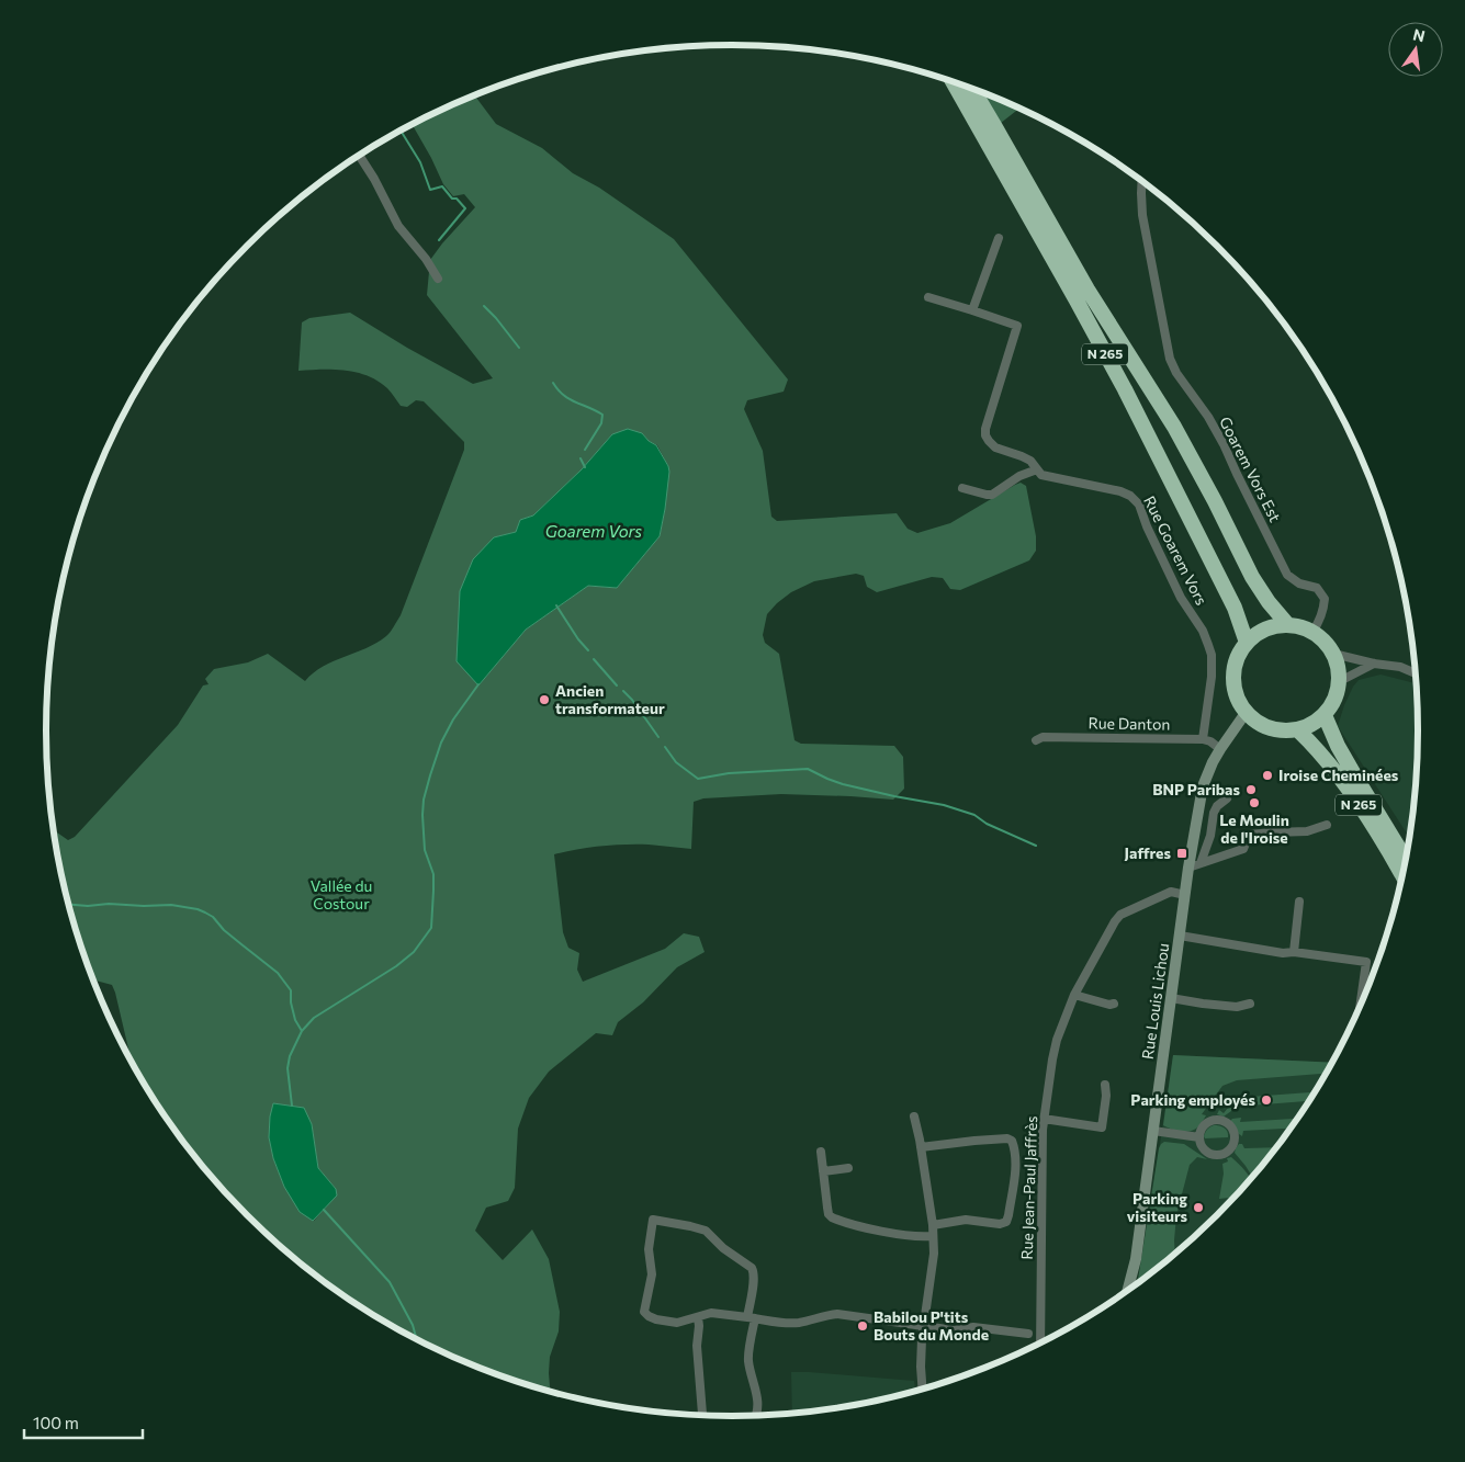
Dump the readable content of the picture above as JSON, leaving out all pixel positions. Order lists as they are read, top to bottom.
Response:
{
  "streets": {
    "highway": ["N 265"],
    "main road": ["Rue Louis Lichou"],
    "street": [
      "Goarem Vors Est",
      "Rue Goarem Vors",
      "Rue Danton",
      "Rue Jean-Paul Jaffrès"
    ]
  },
  "crossings": [
    ["N 265", "Goarem Vors Est"],
    ["N 265", "Rue Louis Lichou"],
    ["Goarem Vors Est", "Rue Louis Lichou"],
    ["Rue Goarem Vors", "Rue Danton"],
    ["Rue Danton", "Rue Louis Lichou"],
    ["Rue Louis Lichou", "Rue Jean-Paul Jaffrès"]
  ],
  "water": ["Goarem Vors"],
  "parks": ["Vallée du Costour"],
  "places": {
    "other": [
      "Ancien transformateur",
      "Iroise Cheminées",
      "BNP Paribas",
      "Le Moulin de l'Iroise",
      "Parking employés",
      "Parking visiteurs",
      "Babilou P'tits Bouts du Monde"
    ],
    "transit": ["Jaffres"]
  },
  "scale_bar": "100 m",
  "north": "top"
}
